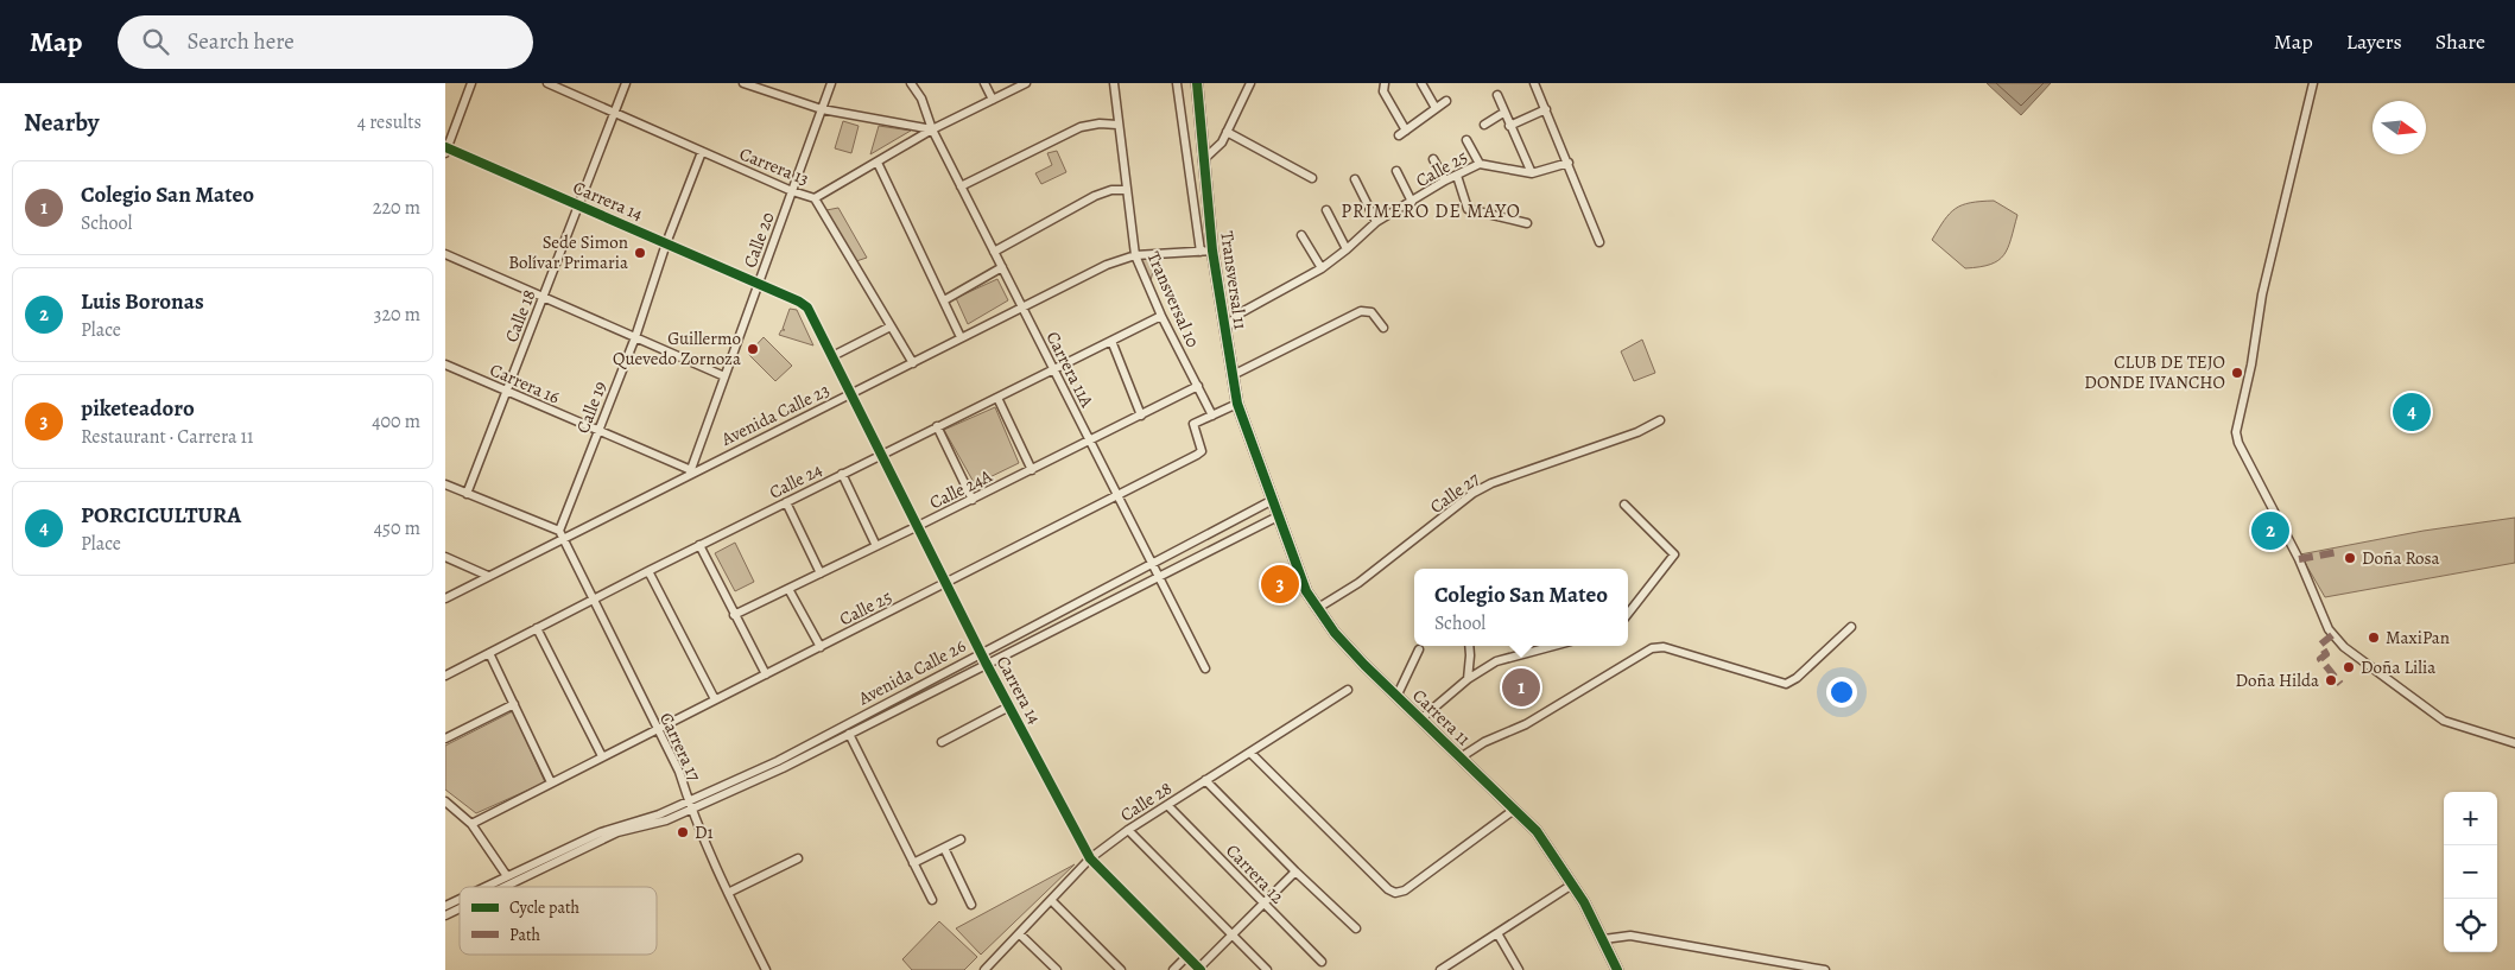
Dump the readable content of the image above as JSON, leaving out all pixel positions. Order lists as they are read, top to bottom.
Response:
{
  "streets": {
    "street": [
      "Carrera 13",
      "Calle 25",
      "Carrera 14",
      "Calle 20",
      "Transversal 11",
      "Transversal 10",
      "Calle 18",
      "Carrera 11A",
      "Carrera 16",
      "Calle 19",
      "Avenida Calle 23",
      "Calle 24",
      "Calle 24A",
      "Calle 27",
      "Avenida Calle 26",
      "Carrera 11",
      "Carrera 17",
      "Calle 28",
      "Carrera 12"
    ]
  },
  "crossings": [
    ["Carrera 13", "Calle 20"],
    ["Carrera 13", "Calle 18"],
    ["Carrera 13", "Calle 19"],
    ["Carrera 13", "Avenida Calle 23"],
    ["Calle 25", "Carrera 14"],
    ["Calle 25", "Transversal 11"],
    ["Calle 25", "Transversal 10"],
    ["Calle 25", "Carrera 11A"],
    ["Calle 25", "Carrera 17"],
    ["Carrera 14", "Calle 20"],
    ["Carrera 14", "Calle 18"],
    ["Carrera 14", "Calle 19"],
    ["Carrera 14", "Avenida Calle 23"],
    ["Carrera 14", "Calle 24"],
    ["Carrera 14", "Calle 24A"],
    ["Carrera 14", "Avenida Calle 26"],
    ["Carrera 14", "Calle 28"],
    ["Calle 20", "Carrera 16"],
    ["Calle 20", "Avenida Calle 23"],
    ["Transversal 11", "Avenida Calle 23"],
    ["Transversal 11", "Carrera 11"],
    ["Transversal 10", "Avenida Calle 23"],
    ["Transversal 10", "Calle 24"],
    ["Transversal 10", "Calle 24A"],
    ["Calle 18", "Carrera 16"],
    ["Carrera 11A", "Avenida Calle 23"],
    ["Carrera 11A", "Calle 24"],
    ["Carrera 11A", "Calle 24A"],
    ["Carrera 11A", "Avenida Calle 26"],
    ["Carrera 16", "Calle 19"],
    ["Carrera 16", "Avenida Calle 23"],
    ["Calle 19", "Avenida Calle 23"],
    ["Calle 19", "Carrera 17"],
    ["Avenida Calle 23", "Carrera 17"],
    ["Calle 24", "Carrera 17"],
    ["Calle 27", "Carrera 11"],
    ["Avenida Calle 26", "Carrera 11"],
    ["Avenida Calle 26", "Carrera 17"],
    ["Calle 28", "Carrera 12"]
  ],
  "districts": ["PRIMERO DE MAYO"],
  "places": [
    "Sede Simon Bolívar Primaria",
    "Guillermo Quevedo Zornoza",
    "CLUB DE TEJO DONDE IVANCHO",
    "Doña Rosa",
    "MaxiPan",
    "Doña Lilia",
    "Doña Hilda",
    "D1"
  ],
  "legend": ["Cycle path", "Path"],
  "north": "right",
  "page": {
    "header": "Map",
    "search": "Search here",
    "nav": ["Map", "Layers", "Share"],
    "heading": ["Nearby", "4 results"],
    "list": [
      {
        "mark": "1",
        "name": "Colegio San Mateo",
        "note": "School",
        "value": "220 m"
      },
      {
        "mark": "2",
        "name": "Luis Boronas",
        "note": "Place",
        "value": "320 m"
      },
      {
        "mark": "3",
        "name": "piketeadoro",
        "note": "Restaurant · Carrera 11",
        "value": "400 m"
      },
      {
        "mark": "4",
        "name": "PORCICULTURA",
        "note": "Place",
        "value": "450 m"
      }
    ],
    "pins": [
      "4",
      "2",
      "3",
      "1"
    ],
    "popup": ["Colegio San Mateo", "School"],
    "map_buttons": ["+", "−"]
  }
}
